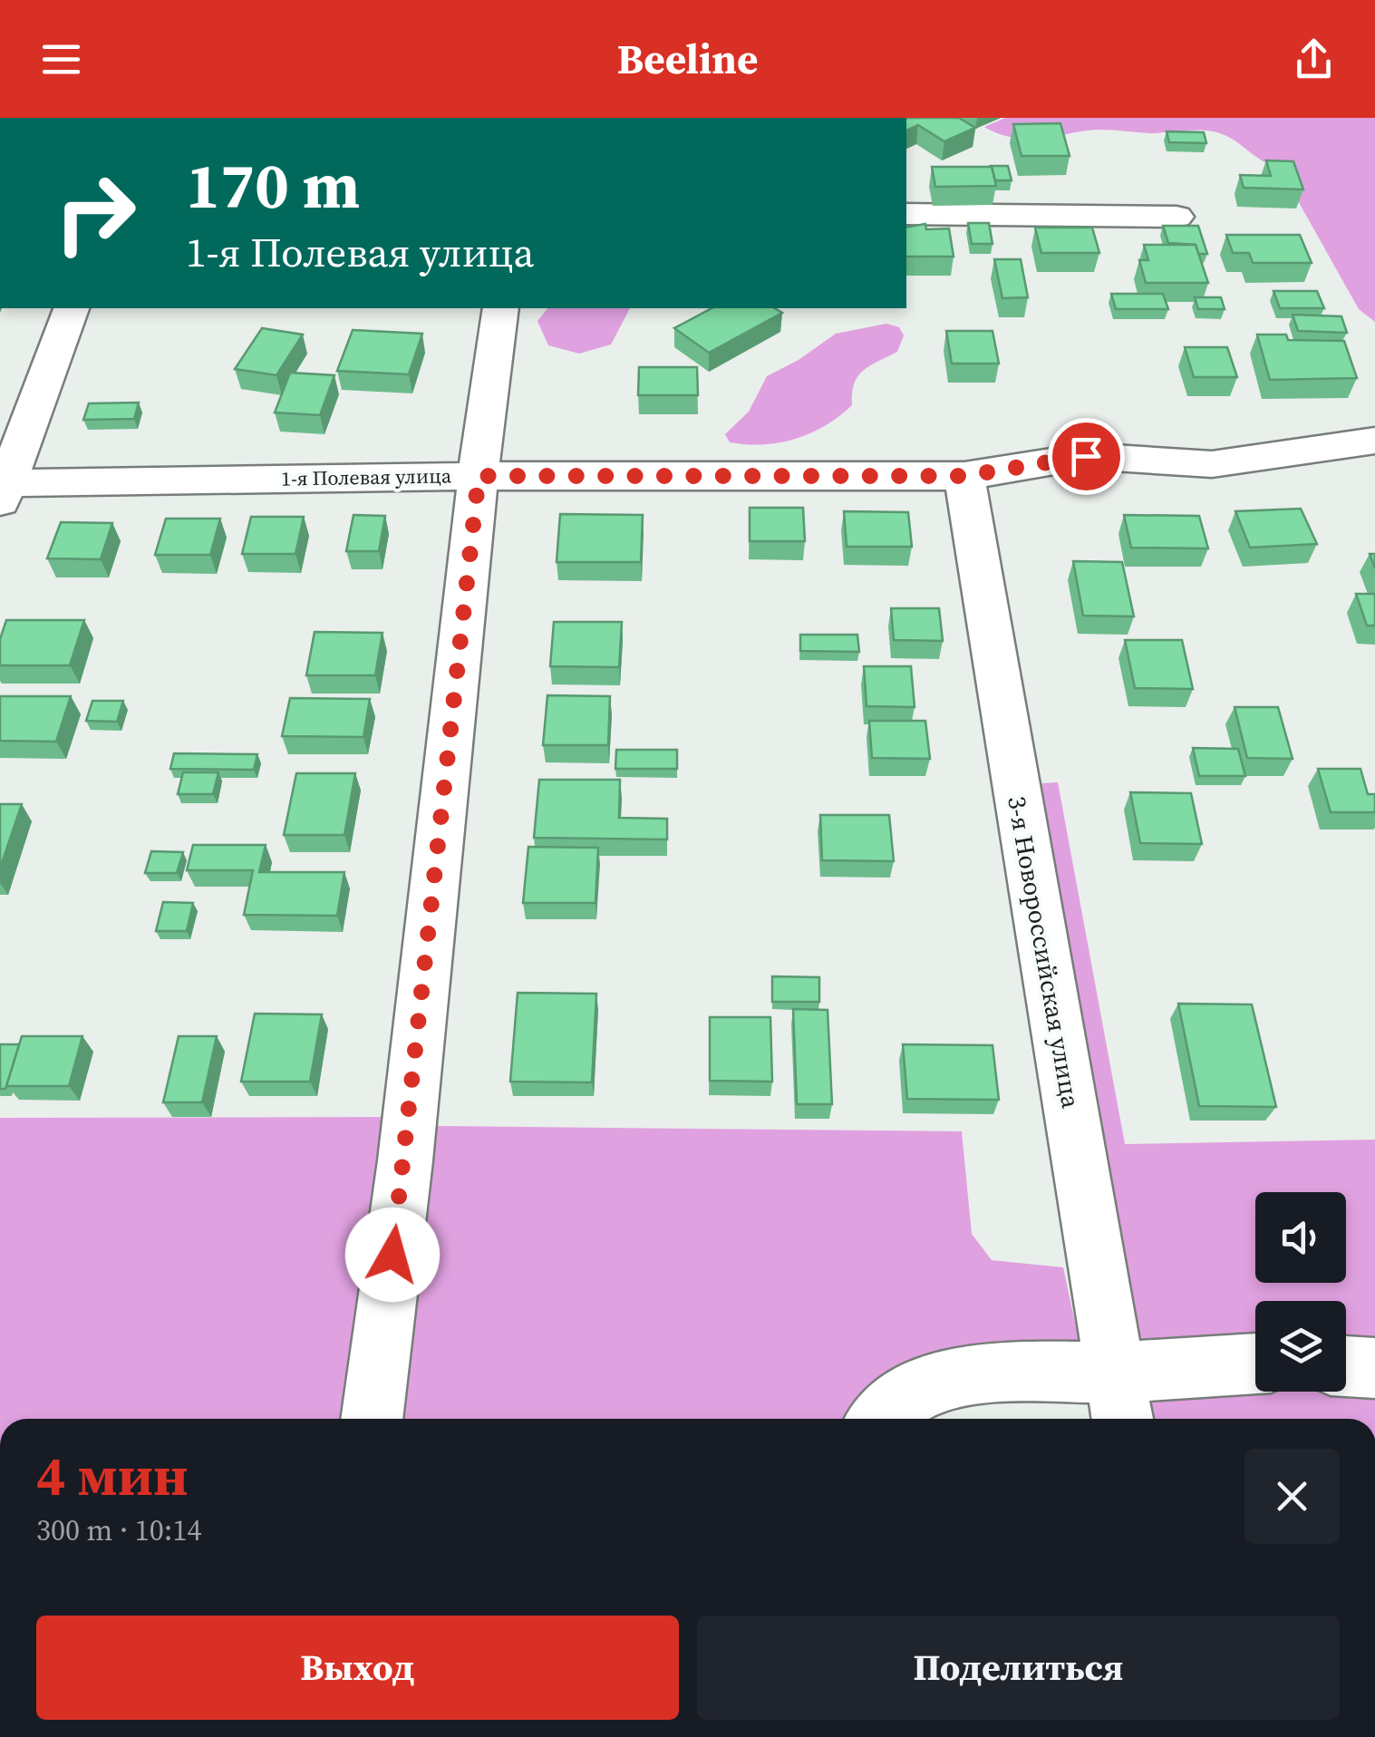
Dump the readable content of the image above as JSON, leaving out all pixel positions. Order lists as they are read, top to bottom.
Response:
{
  "streets": {
    "street": ["1-я Полевая улица", "3-я Новороссийская улица"]
  },
  "crossings": [
    ["1-я Полевая улица", "3-я Новороссийская улица"]
  ],
  "page": {
    "header": "Beeline",
    "turn": ["170 m", "1-я Полевая улица"],
    "heading": ["4 мин", "300 m · 10:14"],
    "buttons": ["Выход", "Поделиться"]
  }
}
